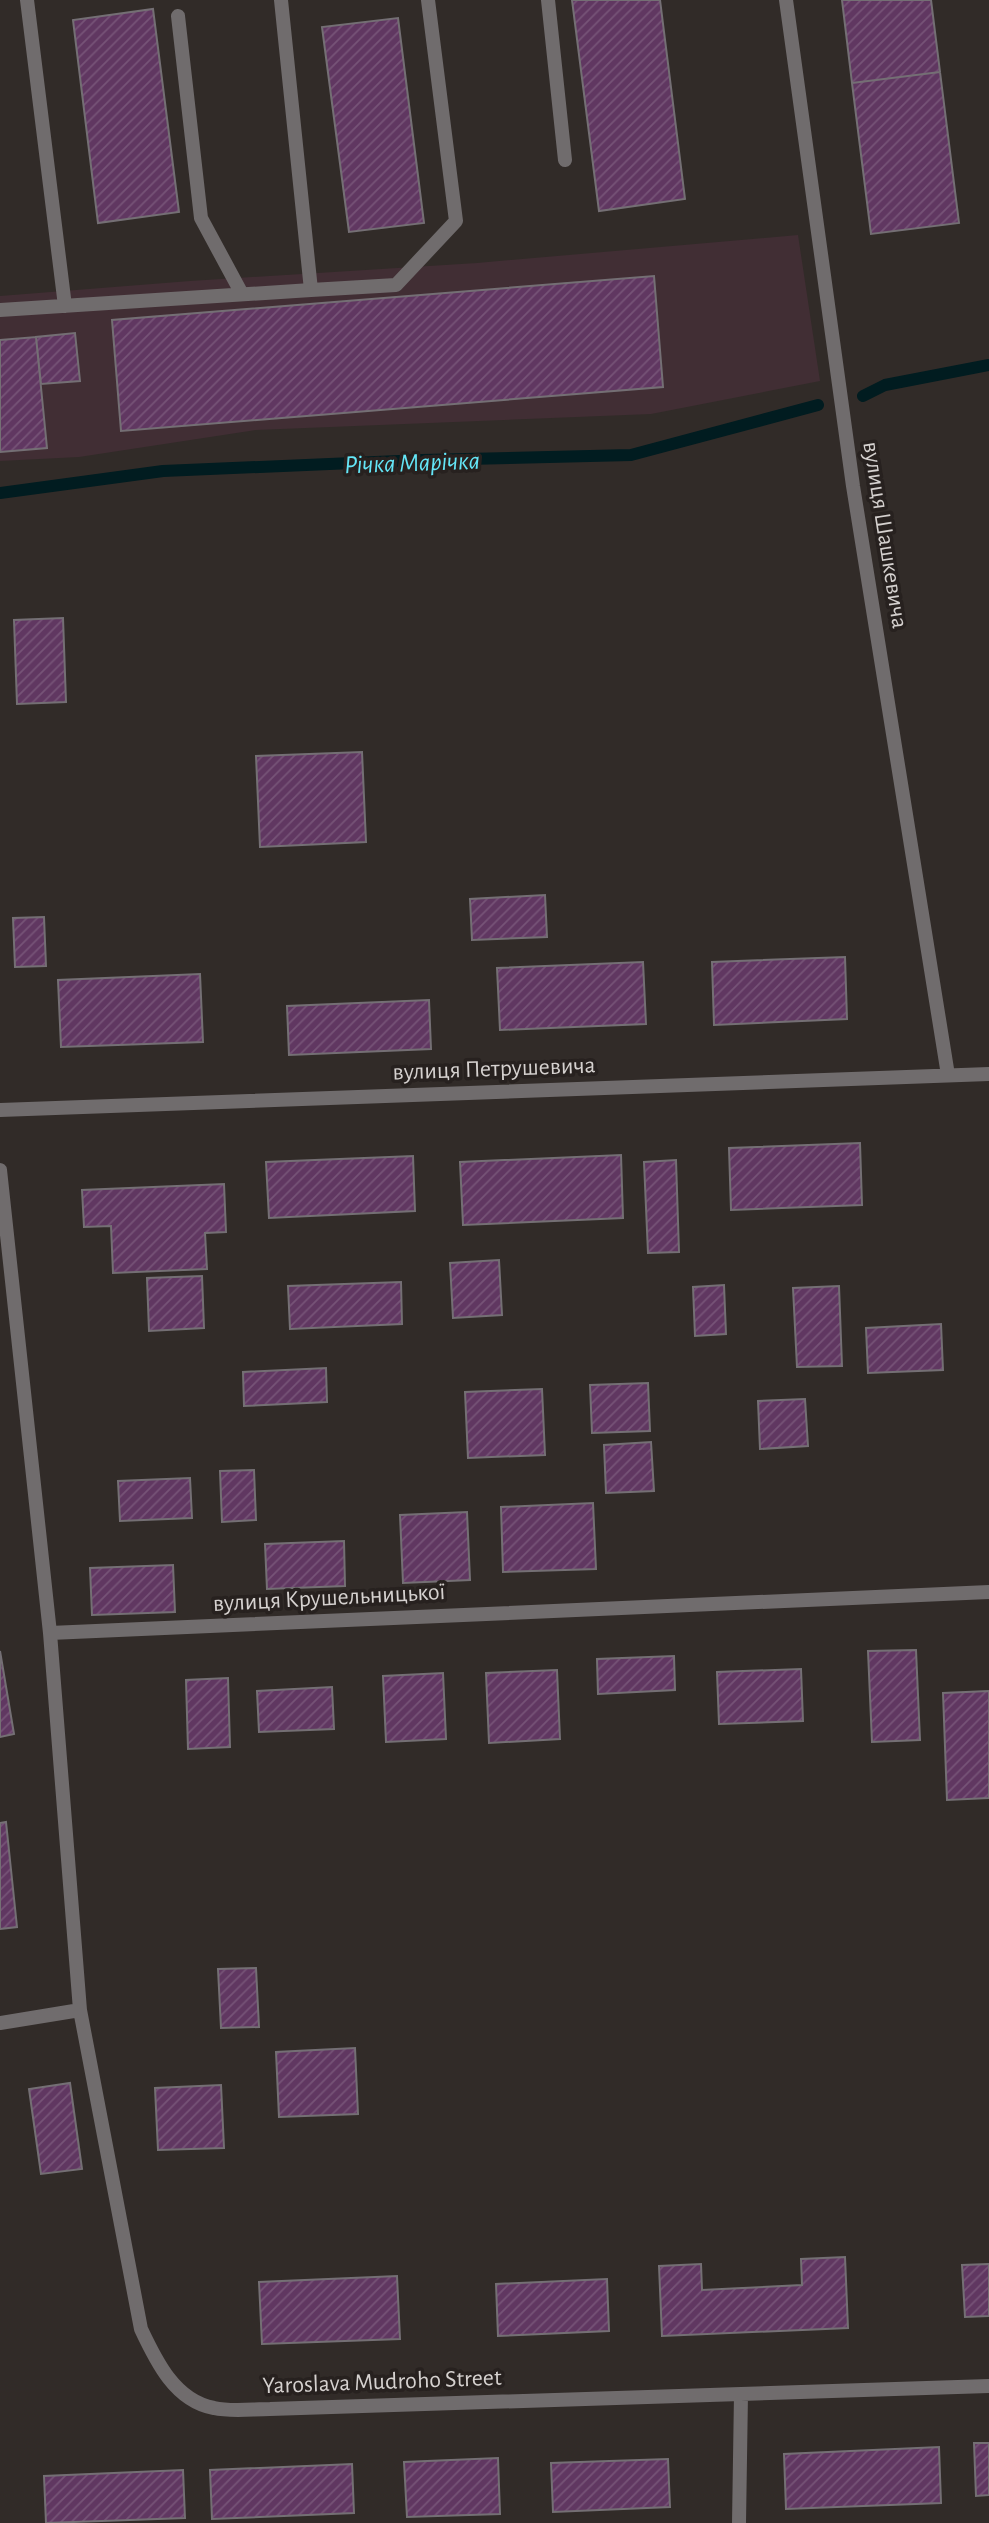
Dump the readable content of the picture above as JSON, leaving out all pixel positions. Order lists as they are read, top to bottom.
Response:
{
  "streets": {
    "street": [
      "вулиця Шашкевича",
      "вулиця Петрушевича",
      "вулиця Крушельницької",
      "Yaroslava Mudroho Street"
    ]
  },
  "crossings": [
    ["вулиця Шашкевича", "вулиця Петрушевича"]
  ],
  "water": ["Річка Марічка"]
}
